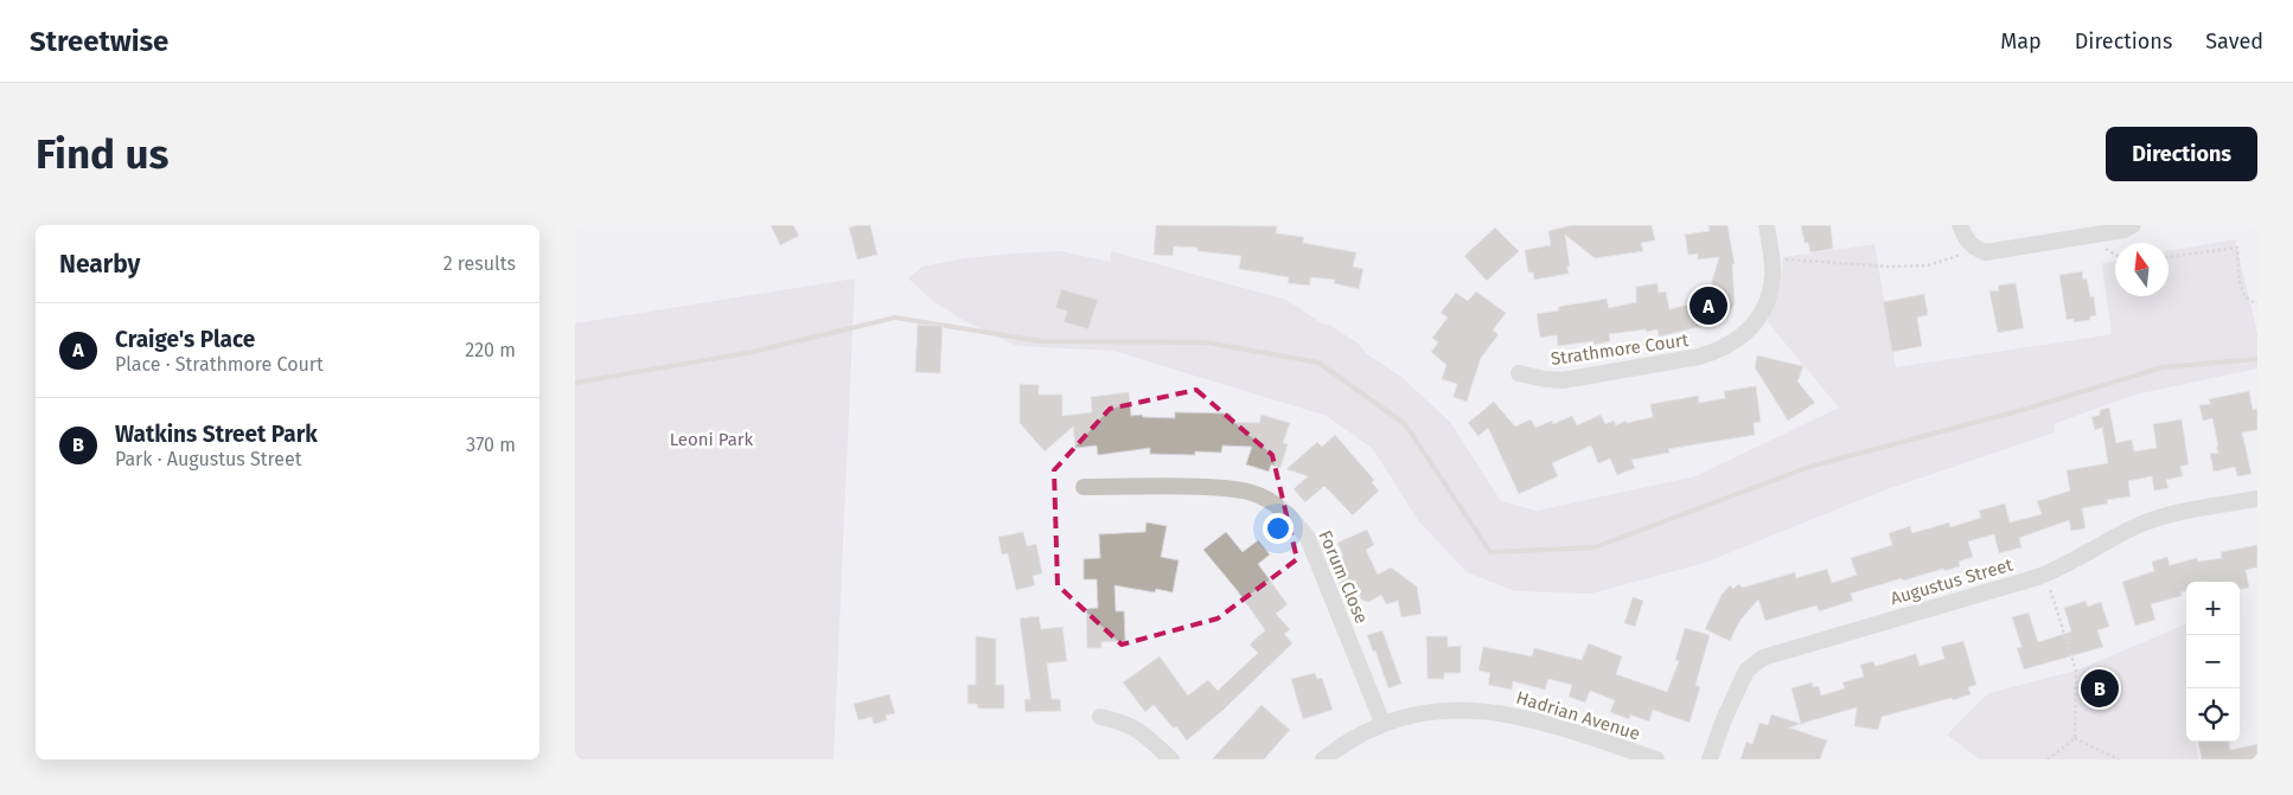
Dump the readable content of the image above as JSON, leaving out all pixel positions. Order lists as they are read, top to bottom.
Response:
{
  "streets": {
    "street": [
      "Strathmore Court",
      "Forum Close",
      "Augustus Street",
      "Hadrian Avenue"
    ]
  },
  "crossings": [
    ["Forum Close", "Hadrian Avenue"]
  ],
  "parks": ["Leoni Park"],
  "north": "top",
  "page": {
    "header": "Streetwise",
    "nav": ["Map", "Directions", "Saved"],
    "buttons": "Directions",
    "title": "Find us",
    "heading": ["Nearby", "2 results"],
    "pins": ["A", "B"],
    "list": [
      {
        "mark": "A",
        "name": "Craige's Place",
        "note": "Place · Strathmore Court",
        "value": "220 m"
      },
      {
        "mark": "B",
        "name": "Watkins Street Park",
        "note": "Park · Augustus Street",
        "value": "370 m"
      }
    ],
    "map_buttons": ["+", "−"]
  }
}
